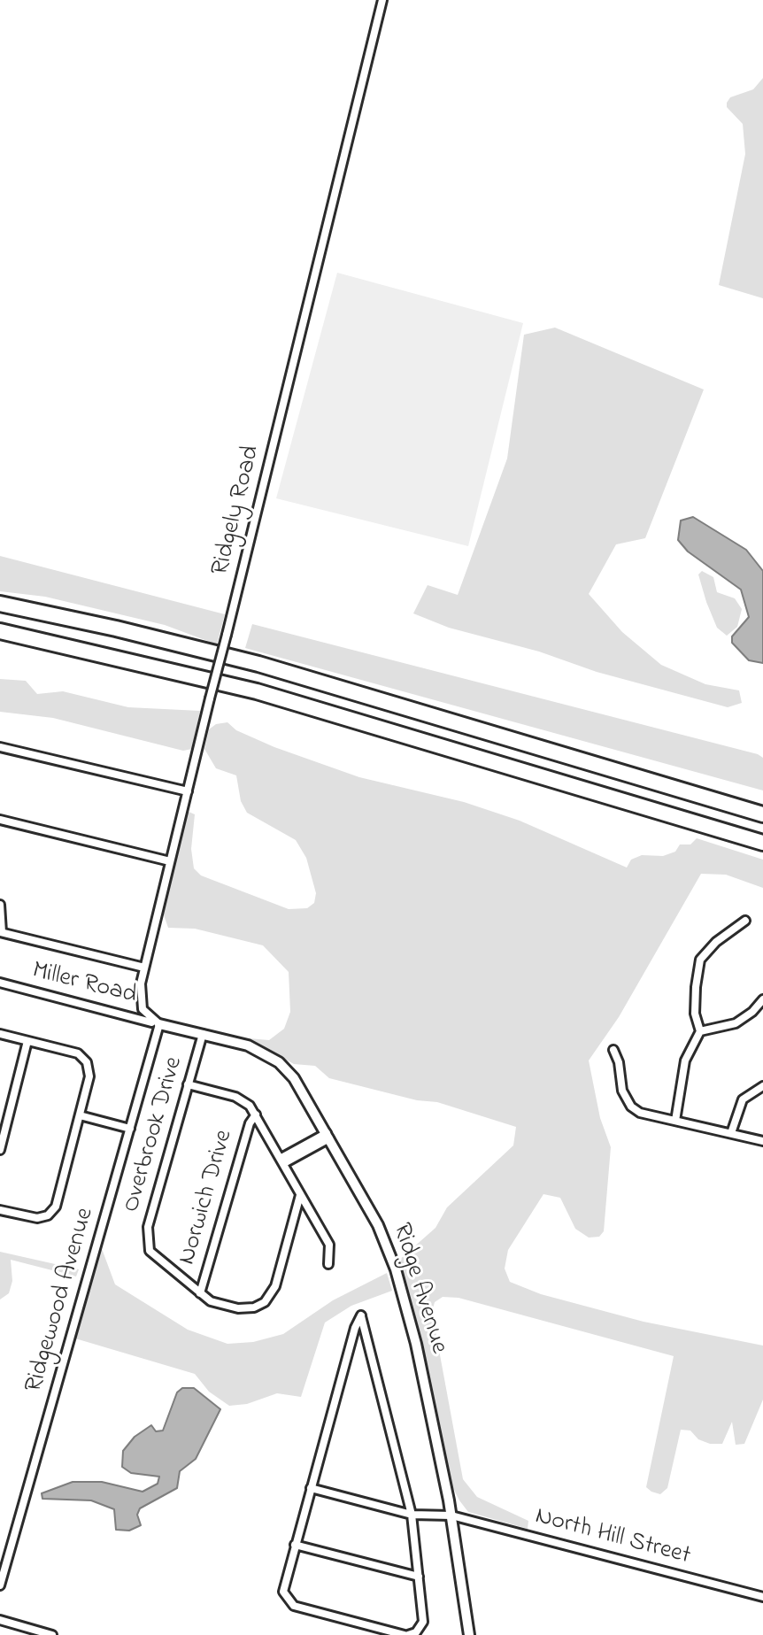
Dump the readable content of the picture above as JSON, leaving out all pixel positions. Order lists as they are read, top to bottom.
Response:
{
  "streets": {
    "street": [
      "Ridgely Road",
      "Miller Road",
      "Overbrook Drive",
      "Norwich Drive",
      "Ridge Avenue",
      "Ridgewood Avenue",
      "North Hill Street"
    ]
  },
  "crossings": [
    ["Ridgely Road", "Miller Road"],
    ["Ridgely Road", "Ridge Avenue"],
    ["Ridgely Road", "Ridgewood Avenue"],
    ["Miller Road", "Ridge Avenue"],
    ["Miller Road", "Ridgewood Avenue"],
    ["Overbrook Drive", "Norwich Drive"],
    ["Overbrook Drive", "Ridge Avenue"],
    ["Ridge Avenue", "Ridgewood Avenue"],
    ["Ridge Avenue", "North Hill Street"]
  ]
}
